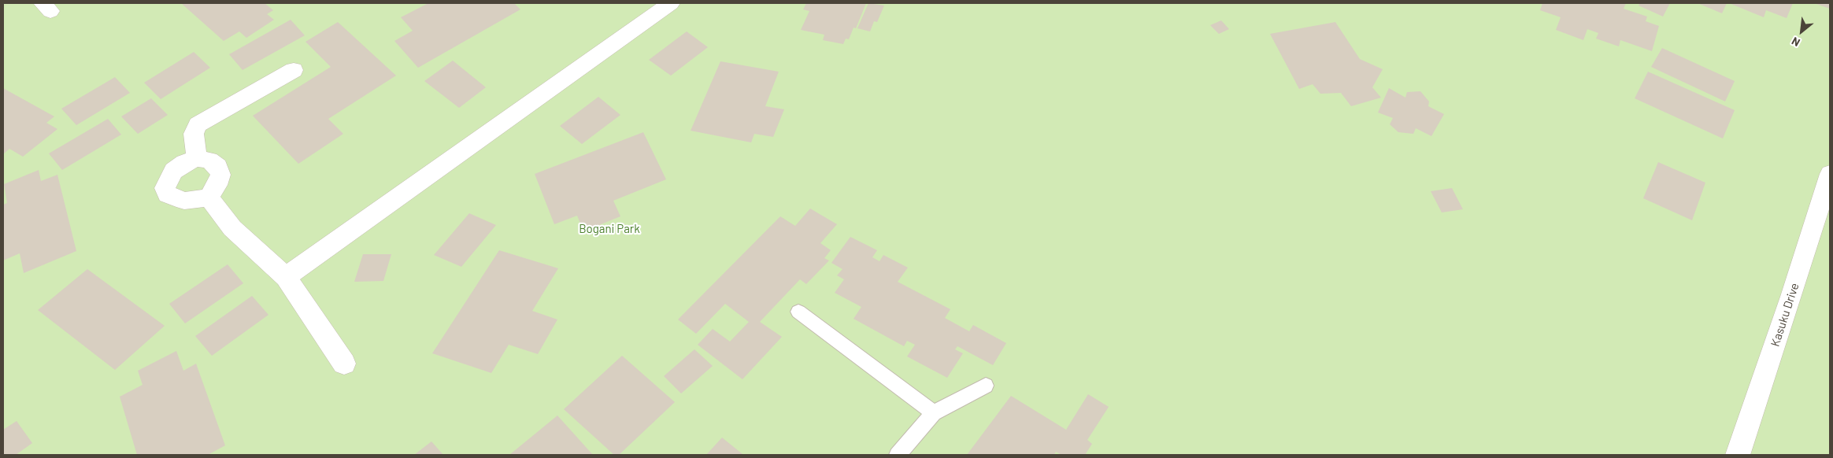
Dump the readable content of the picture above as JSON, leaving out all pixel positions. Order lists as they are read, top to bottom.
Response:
{
  "streets": {
    "street": ["Kasuku Drive"]
  },
  "parks": ["Bogani Park"],
  "north": "bottom left"
}
